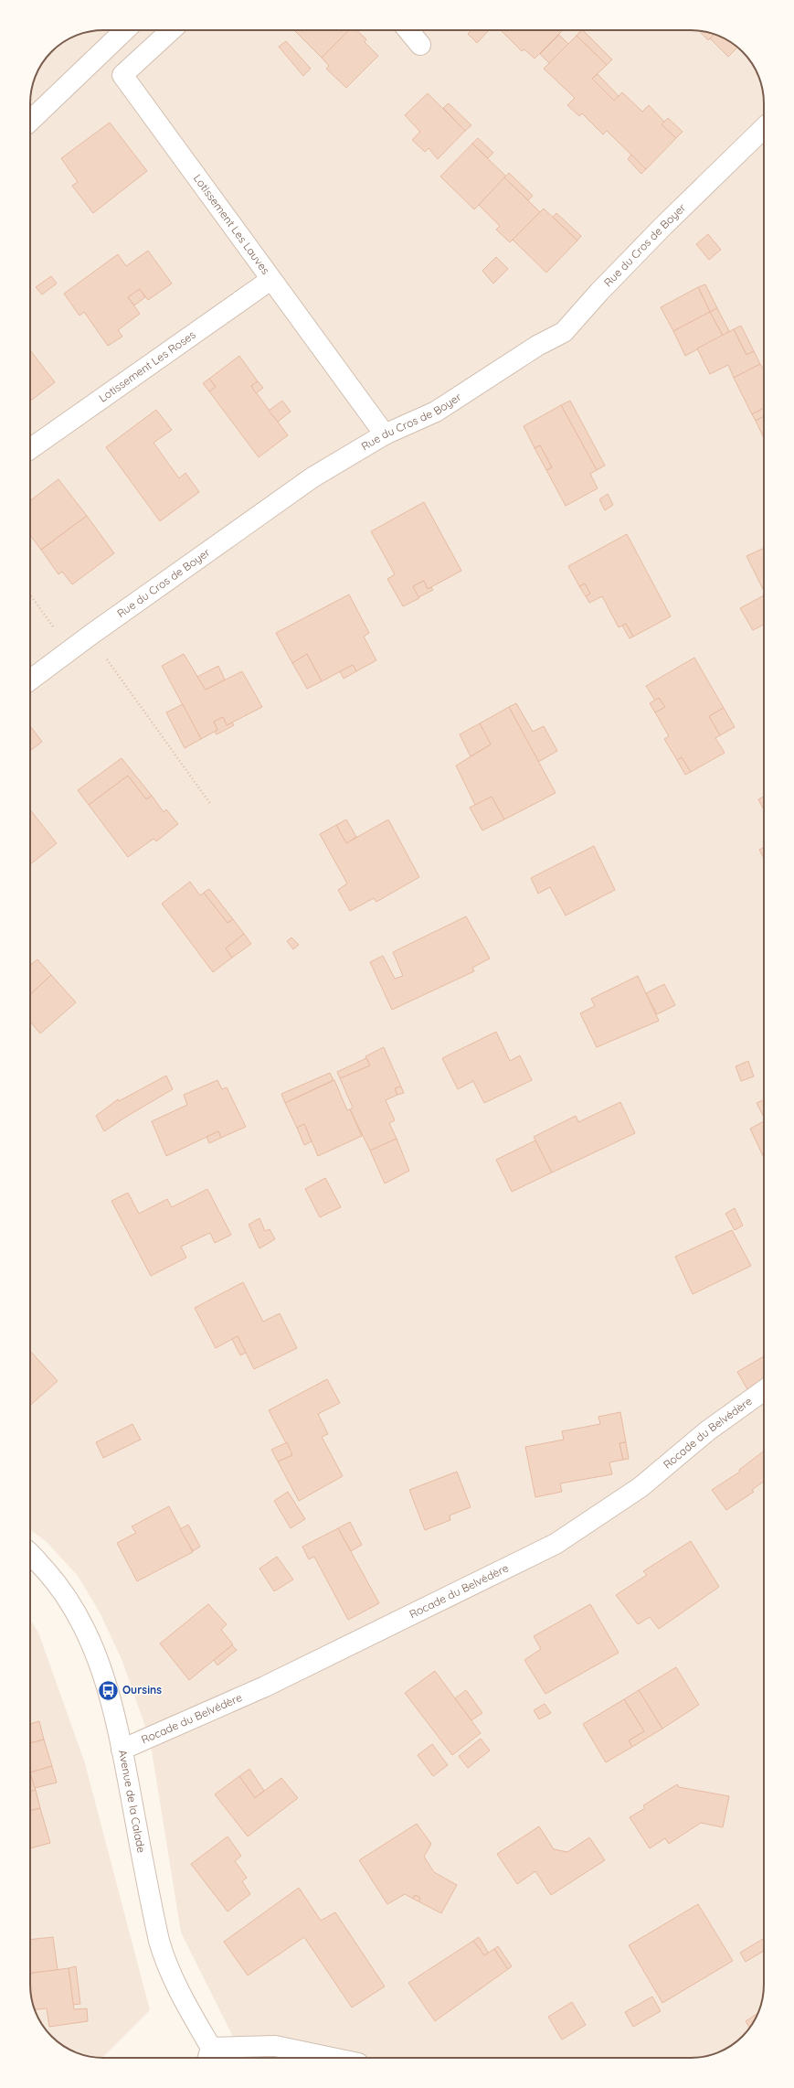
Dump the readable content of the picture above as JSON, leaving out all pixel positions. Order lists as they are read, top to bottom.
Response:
{
  "streets": {
    "street": [
      "Lotissement Les Lauves",
      "Rue du Cros de Boyer",
      "Lotissement Les Roses",
      "Rocade du Belvédère",
      "Avenue de la Calade"
    ]
  },
  "crossings": [
    ["Lotissement Les Lauves", "Rue du Cros de Boyer"],
    ["Lotissement Les Lauves", "Lotissement Les Roses"],
    ["Rocade du Belvédère", "Avenue de la Calade"]
  ],
  "places": {
    "bus stop": ["Oursins"]
  }
}
